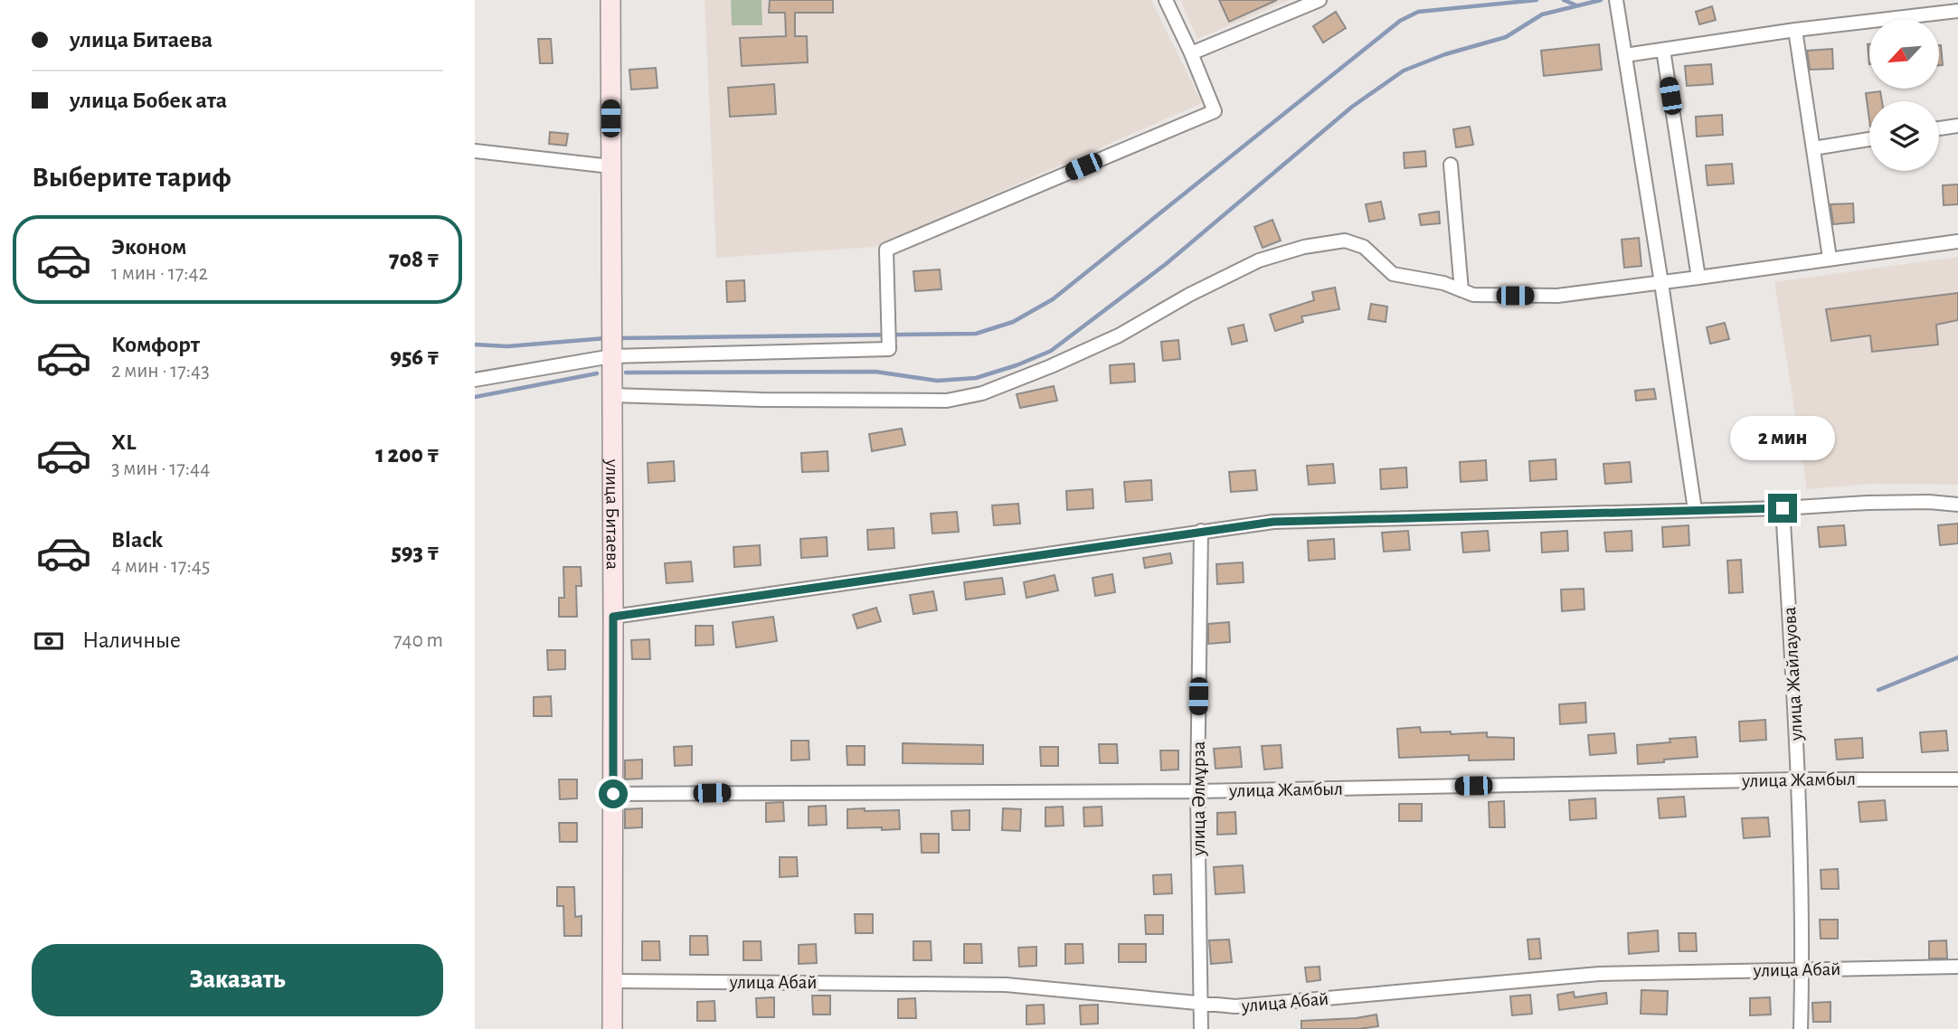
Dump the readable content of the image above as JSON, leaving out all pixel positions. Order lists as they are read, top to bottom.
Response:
{
  "streets": {
    "street": [
      "улица Битаева",
      "улица Жайлауова",
      "улица Жамбыл",
      "улица Әлмұрза",
      "улица Абай"
    ]
  },
  "crossings": [
    ["улица Битаева", "улица Жамбыл"],
    ["улица Битаева", "улица Абай"],
    ["улица Жайлауова", "улица Жамбыл"],
    ["улица Жайлауова", "улица Абай"],
    ["улица Жамбыл", "улица Әлмұрза"],
    ["улица Әлмұрза", "улица Абай"]
  ],
  "north": "bottom left",
  "page": {
    "banner": ["улица Битаева", "улица Бобек ата"],
    "heading": "Выберите тариф",
    "list": [
      {
        "name": "Эконом",
        "note": "1 мин · 17:42",
        "value": "708 ₸"
      },
      {
        "name": "Комфорт",
        "note": "2 мин · 17:43",
        "value": "956 ₸"
      },
      {
        "name": "XL",
        "note": "3 мин · 17:44",
        "value": "1 200 ₸"
      },
      {
        "name": "Black",
        "note": "4 мин · 17:45",
        "value": "593 ₸"
      }
    ],
    "bubble": "2 мин",
    "pay": ["Наличные", "740 m"],
    "buttons": "Заказать"
  }
}
